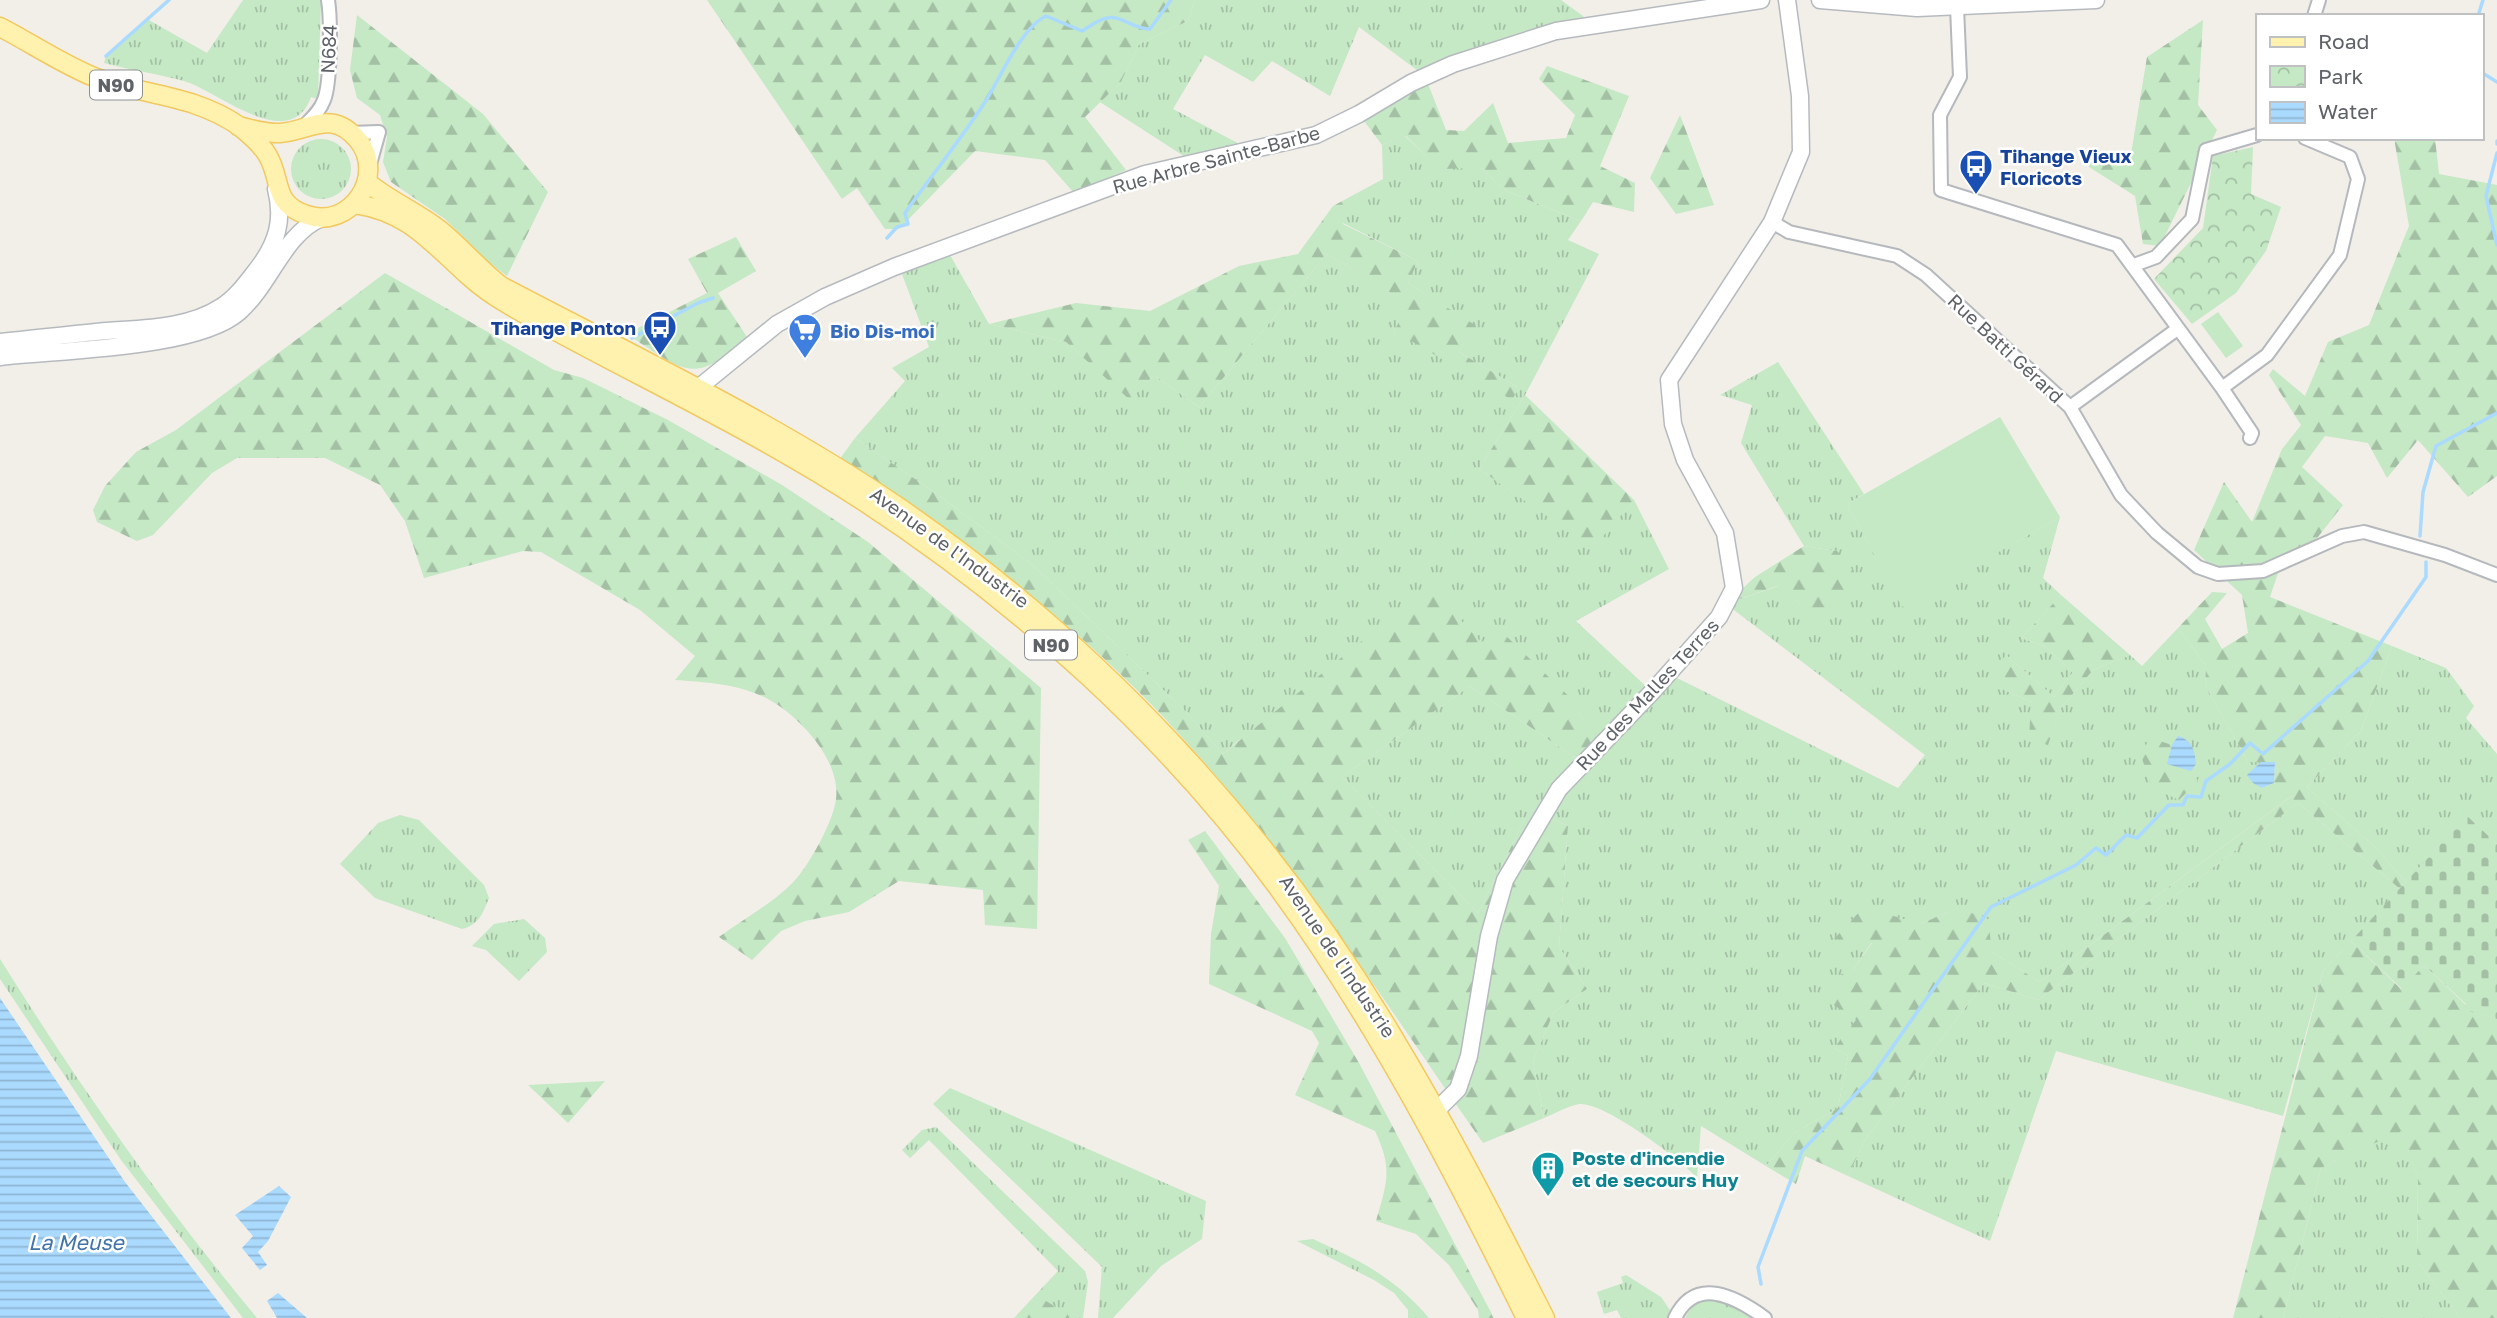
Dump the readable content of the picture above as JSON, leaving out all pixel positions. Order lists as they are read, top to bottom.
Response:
{
  "streets": {
    "main road": ["N90", "Avenue de l'Industrie"],
    "street": [
      "N684",
      "Rue Arbre Sainte-Barbe",
      "Rue Batti Gérard",
      "Rue des Malles Terres"
    ]
  },
  "crossings": [
    ["N684", "N90"],
    ["N684", "Avenue de l'Industrie"],
    ["N90", "Avenue de l'Industrie"],
    ["Rue Arbre Sainte-Barbe", "Avenue de l'Industrie"],
    ["Rue Batti Gérard", "Rue des Malles Terres"],
    ["Avenue de l'Industrie", "Rue des Malles Terres"]
  ],
  "water": ["La Meuse"],
  "places": {
    "bus stop": ["Tihange Vieux Floricots", "Tihange Ponton"],
    "supermarket": ["Bio Dis-moi"],
    "building": ["Poste d'incendie et de secours Huy"]
  },
  "legend": ["Road", "Park", "Water"]
}
